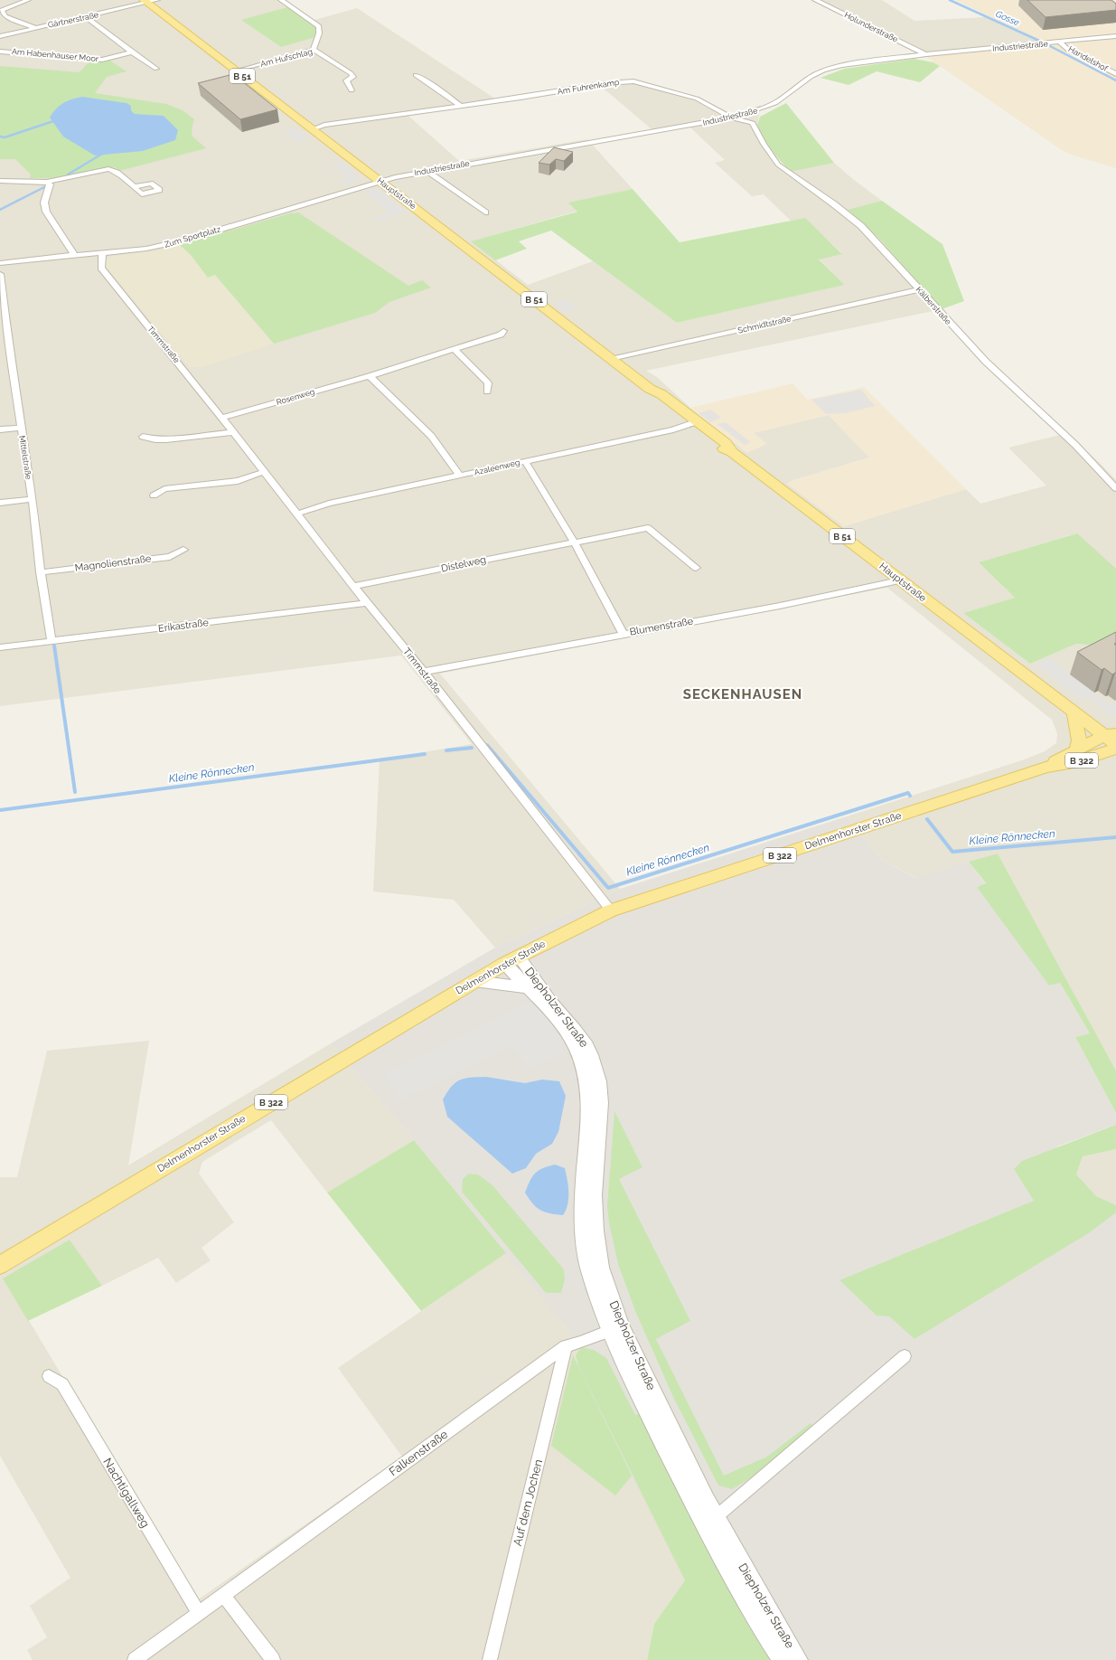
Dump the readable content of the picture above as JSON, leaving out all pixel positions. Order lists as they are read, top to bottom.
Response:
{
  "streets": {
    "main road": [
      "B 51",
      "Hauptstraße",
      "B 322",
      "Delmenhorster Straße"
    ],
    "street": [
      "Gärtnerstraße",
      "Holunderstraße",
      "Industriestraße",
      "Am Habenhauser Moor",
      "Am Hufschlag",
      "Handelshof",
      "Am Fuhrenkamp",
      "Zum Sportplatz",
      "Kälberstraße",
      "Schmidtstraße",
      "Timmstraße",
      "Rosenweg",
      "Mittelstraße",
      "Azaleenweg",
      "Magnolienstraße",
      "Distelweg",
      "Erikastraße",
      "Blumenstraße",
      "Diepholzer Straße",
      "Falkenstraße",
      "Nachtigallweg",
      "Auf dem Jochen"
    ]
  },
  "crossings": [
    ["Gärtnerstraße", "Hauptstraße"],
    ["Holunderstraße", "Industriestraße"],
    ["Industriestraße", "Handelshof"],
    ["Industriestraße", "Am Fuhrenkamp"],
    ["Industriestraße", "Hauptstraße"],
    ["Industriestraße", "Zum Sportplatz"],
    ["Am Hufschlag", "Hauptstraße"],
    ["B 51", "Hauptstraße"],
    ["B 51", "Delmenhorster Straße"],
    ["Am Fuhrenkamp", "Hauptstraße"],
    ["Hauptstraße", "Zum Sportplatz"],
    ["Hauptstraße", "Schmidtstraße"],
    ["Hauptstraße", "Azaleenweg"],
    ["Hauptstraße", "Blumenstraße"],
    ["Zum Sportplatz", "Timmstraße"],
    ["Kälberstraße", "Schmidtstraße"],
    ["Timmstraße", "Rosenweg"],
    ["Timmstraße", "Azaleenweg"],
    ["Timmstraße", "Distelweg"],
    ["Timmstraße", "Erikastraße"],
    ["Timmstraße", "Blumenstraße"],
    ["Timmstraße", "Delmenhorster Straße"],
    ["Mittelstraße", "Magnolienstraße"],
    ["Mittelstraße", "Erikastraße"],
    ["Delmenhorster Straße", "Diepholzer Straße"],
    ["Diepholzer Straße", "Falkenstraße"],
    ["Falkenstraße", "Nachtigallweg"],
    ["Falkenstraße", "Auf dem Jochen"]
  ],
  "districts": ["SECKENHAUSEN"],
  "water": ["Gosse", "Kleine Rönnecken"]
}
